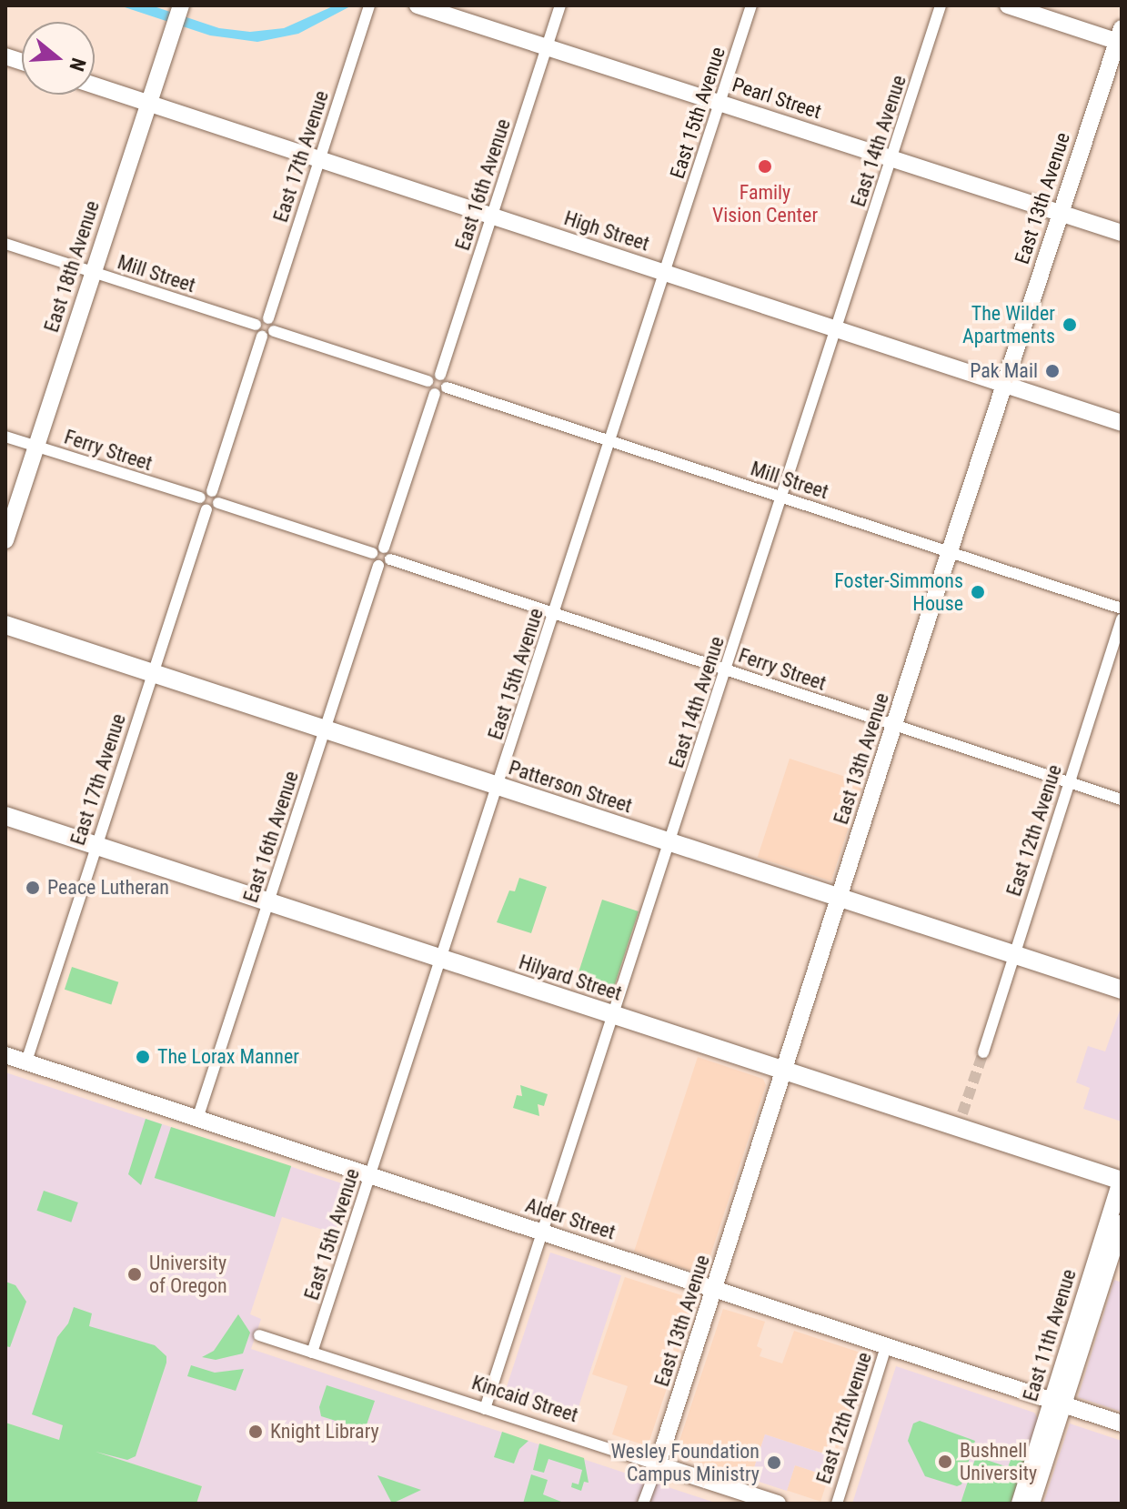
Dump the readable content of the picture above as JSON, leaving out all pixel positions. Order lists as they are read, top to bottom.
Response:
{
  "streets": {
    "main road": [
      "Pearl Street",
      "East 13th Avenue",
      "High Street",
      "East 18th Avenue",
      "Patterson Street",
      "Hilyard Street",
      "Alder Street",
      "East 11th Avenue",
      "Kincaid Street"
    ],
    "street": [
      "East 15th Avenue",
      "East 14th Avenue",
      "East 17th Avenue",
      "East 16th Avenue",
      "Mill Street",
      "Ferry Street",
      "East 12th Avenue"
    ]
  },
  "crossings": [
    ["Pearl Street", "East 15th Avenue"],
    ["Pearl Street", "East 14th Avenue"],
    ["Pearl Street", "East 16th Avenue"],
    ["Pearl Street", "East 13th Avenue"],
    ["East 15th Avenue", "High Street"],
    ["East 15th Avenue", "Mill Street"],
    ["East 15th Avenue", "Ferry Street"],
    ["East 15th Avenue", "Patterson Street"],
    ["East 15th Avenue", "Hilyard Street"],
    ["East 15th Avenue", "Alder Street"],
    ["East 15th Avenue", "Kincaid Street"],
    ["East 14th Avenue", "High Street"],
    ["East 14th Avenue", "Mill Street"],
    ["East 14th Avenue", "Ferry Street"],
    ["East 14th Avenue", "Patterson Street"],
    ["East 14th Avenue", "Hilyard Street"],
    ["East 14th Avenue", "Alder Street"],
    ["East 14th Avenue", "Kincaid Street"],
    ["East 17th Avenue", "High Street"],
    ["East 17th Avenue", "Mill Street"],
    ["East 17th Avenue", "Ferry Street"],
    ["East 17th Avenue", "Patterson Street"],
    ["East 17th Avenue", "Hilyard Street"],
    ["East 17th Avenue", "Alder Street"],
    ["East 16th Avenue", "High Street"],
    ["East 16th Avenue", "Mill Street"],
    ["East 16th Avenue", "Ferry Street"],
    ["East 16th Avenue", "Patterson Street"],
    ["East 16th Avenue", "Hilyard Street"],
    ["East 16th Avenue", "Alder Street"],
    ["East 13th Avenue", "High Street"],
    ["East 13th Avenue", "Mill Street"],
    ["East 13th Avenue", "Ferry Street"],
    ["East 13th Avenue", "Patterson Street"],
    ["East 13th Avenue", "Hilyard Street"],
    ["East 13th Avenue", "Alder Street"],
    ["East 13th Avenue", "Kincaid Street"],
    ["High Street", "East 18th Avenue"],
    ["East 18th Avenue", "Mill Street"],
    ["East 18th Avenue", "Ferry Street"],
    ["Ferry Street", "East 12th Avenue"],
    ["Patterson Street", "East 12th Avenue"],
    ["East 12th Avenue", "Alder Street"],
    ["Hilyard Street", "East 11th Avenue"],
    ["Alder Street", "East 11th Avenue"]
  ],
  "places": [
    "Family Vision Center",
    "The Wilder Apartments",
    "Pak Mail",
    "Foster-Simmons House",
    "Peace Lutheran",
    "The Lorax Manner",
    "University of Oregon",
    "Knight Library",
    "Bushnell University",
    "Wesley Foundation Campus Ministry"
  ],
  "north": "right"
}
